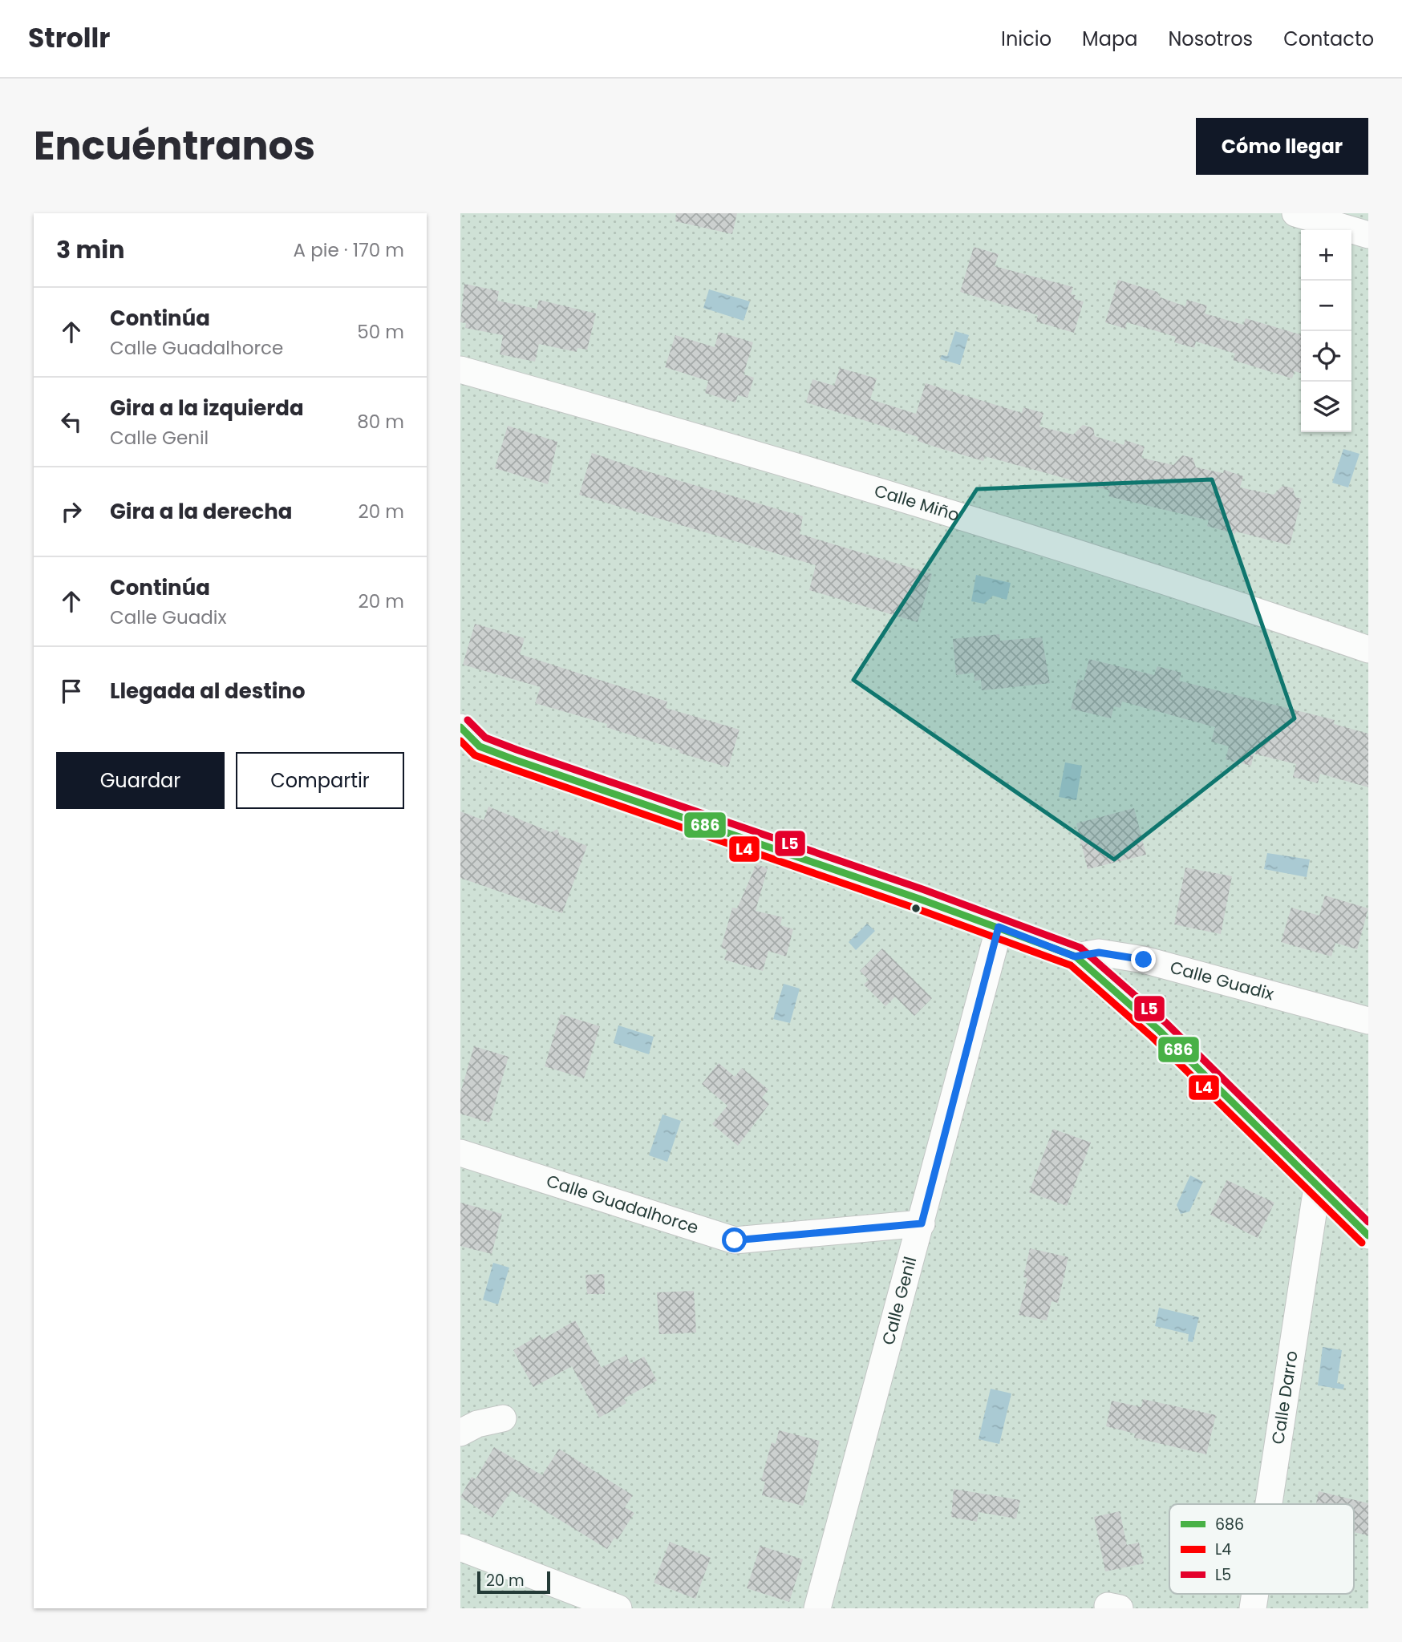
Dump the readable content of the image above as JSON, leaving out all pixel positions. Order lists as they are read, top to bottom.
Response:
{
  "streets": {
    "street": [
      "Calle Miño",
      "Calle Guadix",
      "Calle Guadalhorce",
      "Calle Genil",
      "Calle Darro"
    ]
  },
  "crossings": [
    ["Calle Guadalhorce", "Calle Genil"]
  ],
  "lines": ["transit line L5", "transit line 686", "transit line L4"],
  "legend": ["686", "L4", "L5"],
  "scale_bar": "20 m",
  "page": {
    "header": "Strollr",
    "nav": [
      "Inicio",
      "Mapa",
      "Nosotros",
      "Contacto"
    ],
    "title": "Encuéntranos",
    "buttons": [
      "Cómo llegar",
      ["Guardar", "Compartir"]
    ],
    "heading": ["3 min", "A pie · 170 m"],
    "map_buttons": ["+", "−"],
    "list": [
      ["Continúa", "Calle Guadalhorce", "50 m"],
      ["Gira a la izquierda", "Calle Genil", "80 m"],
      ["Gira a la derecha", "20 m"],
      ["Continúa", "Calle Guadix", "20 m"],
      "Llegada al destino"
    ],
    "scale": "20 m"
  }
}
